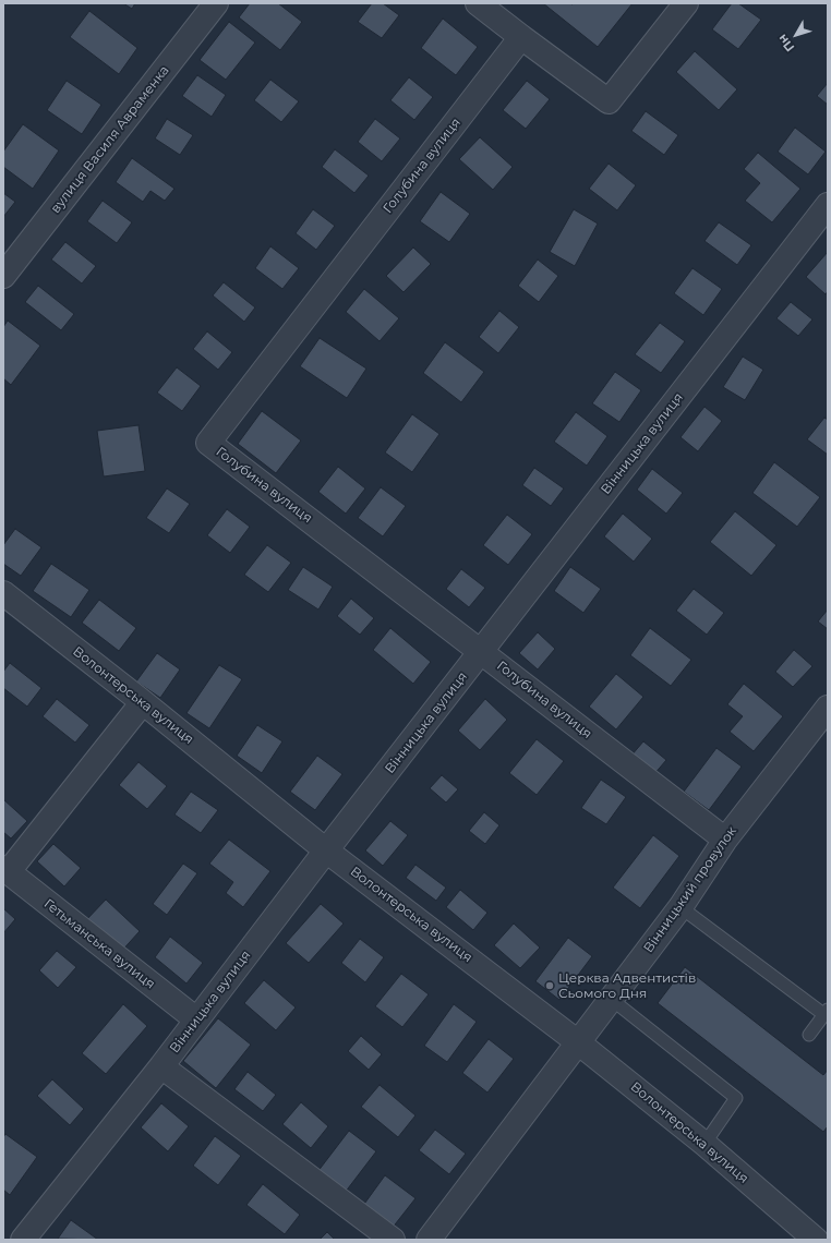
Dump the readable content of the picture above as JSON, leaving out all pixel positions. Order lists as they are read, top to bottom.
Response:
{
  "streets": {
    "street": [
      "вулиця Василя Авраменка",
      "Голубина вулиця",
      "Вінницька вулиця",
      "Волонтерська вулиця",
      "Вінницький провулок",
      "Гетьманська вулиця"
    ]
  },
  "crossings": [
    ["Голубина вулиця", "Вінницька вулиця"],
    ["Голубина вулиця", "Вінницький провулок"],
    ["Вінницька вулиця", "Волонтерська вулиця"],
    ["Вінницька вулиця", "Гетьманська вулиця"],
    ["Волонтерська вулиця", "Вінницький провулок"]
  ],
  "places": ["Церква Адвентистів Сьомого Дня"],
  "north": "bottom left"
}
